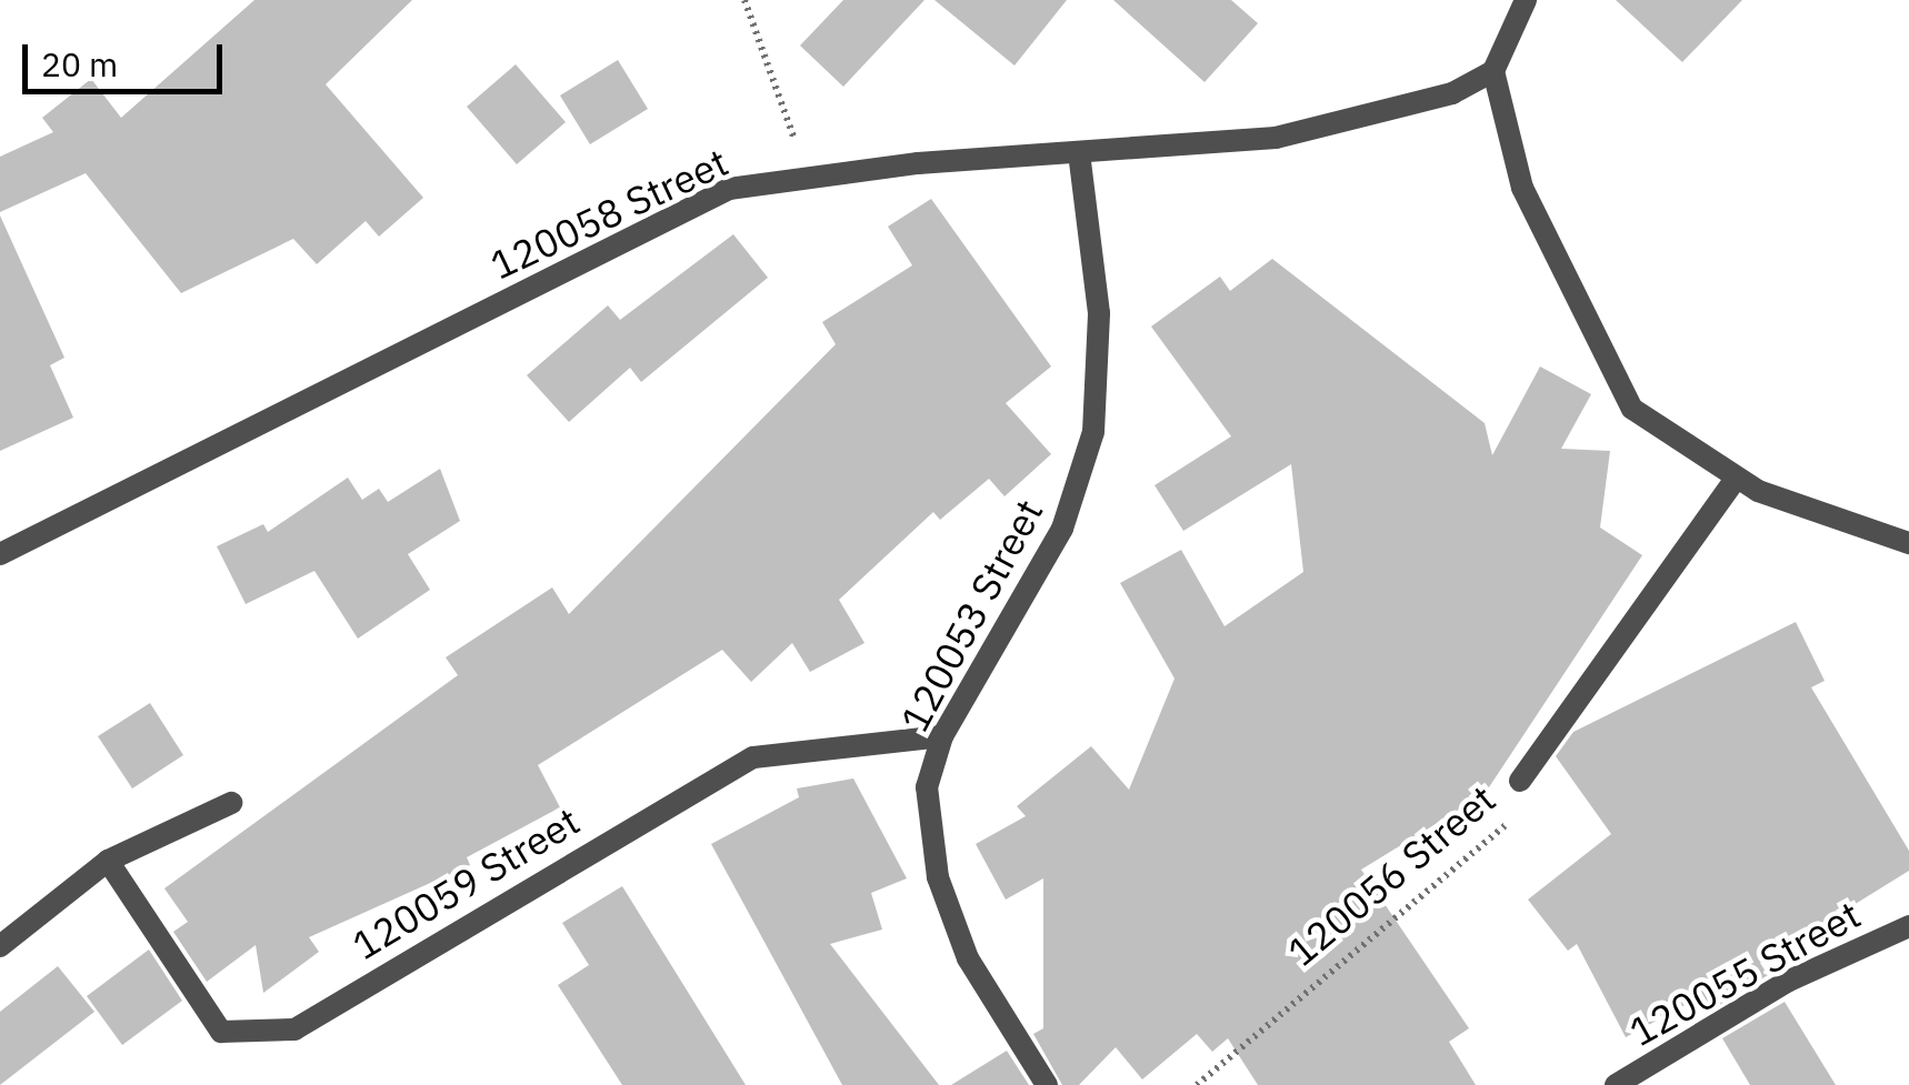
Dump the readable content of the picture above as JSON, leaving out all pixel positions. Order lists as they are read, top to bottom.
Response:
{
  "streets": {
    "street": [
      "120058 Street",
      "120053 Street",
      "120056 Street",
      "120059 Street",
      "120055 Street"
    ]
  },
  "crossings": [
    ["120058 Street", "120053 Street"],
    ["120053 Street", "120059 Street"]
  ],
  "scale_bar": "20 m"
}
